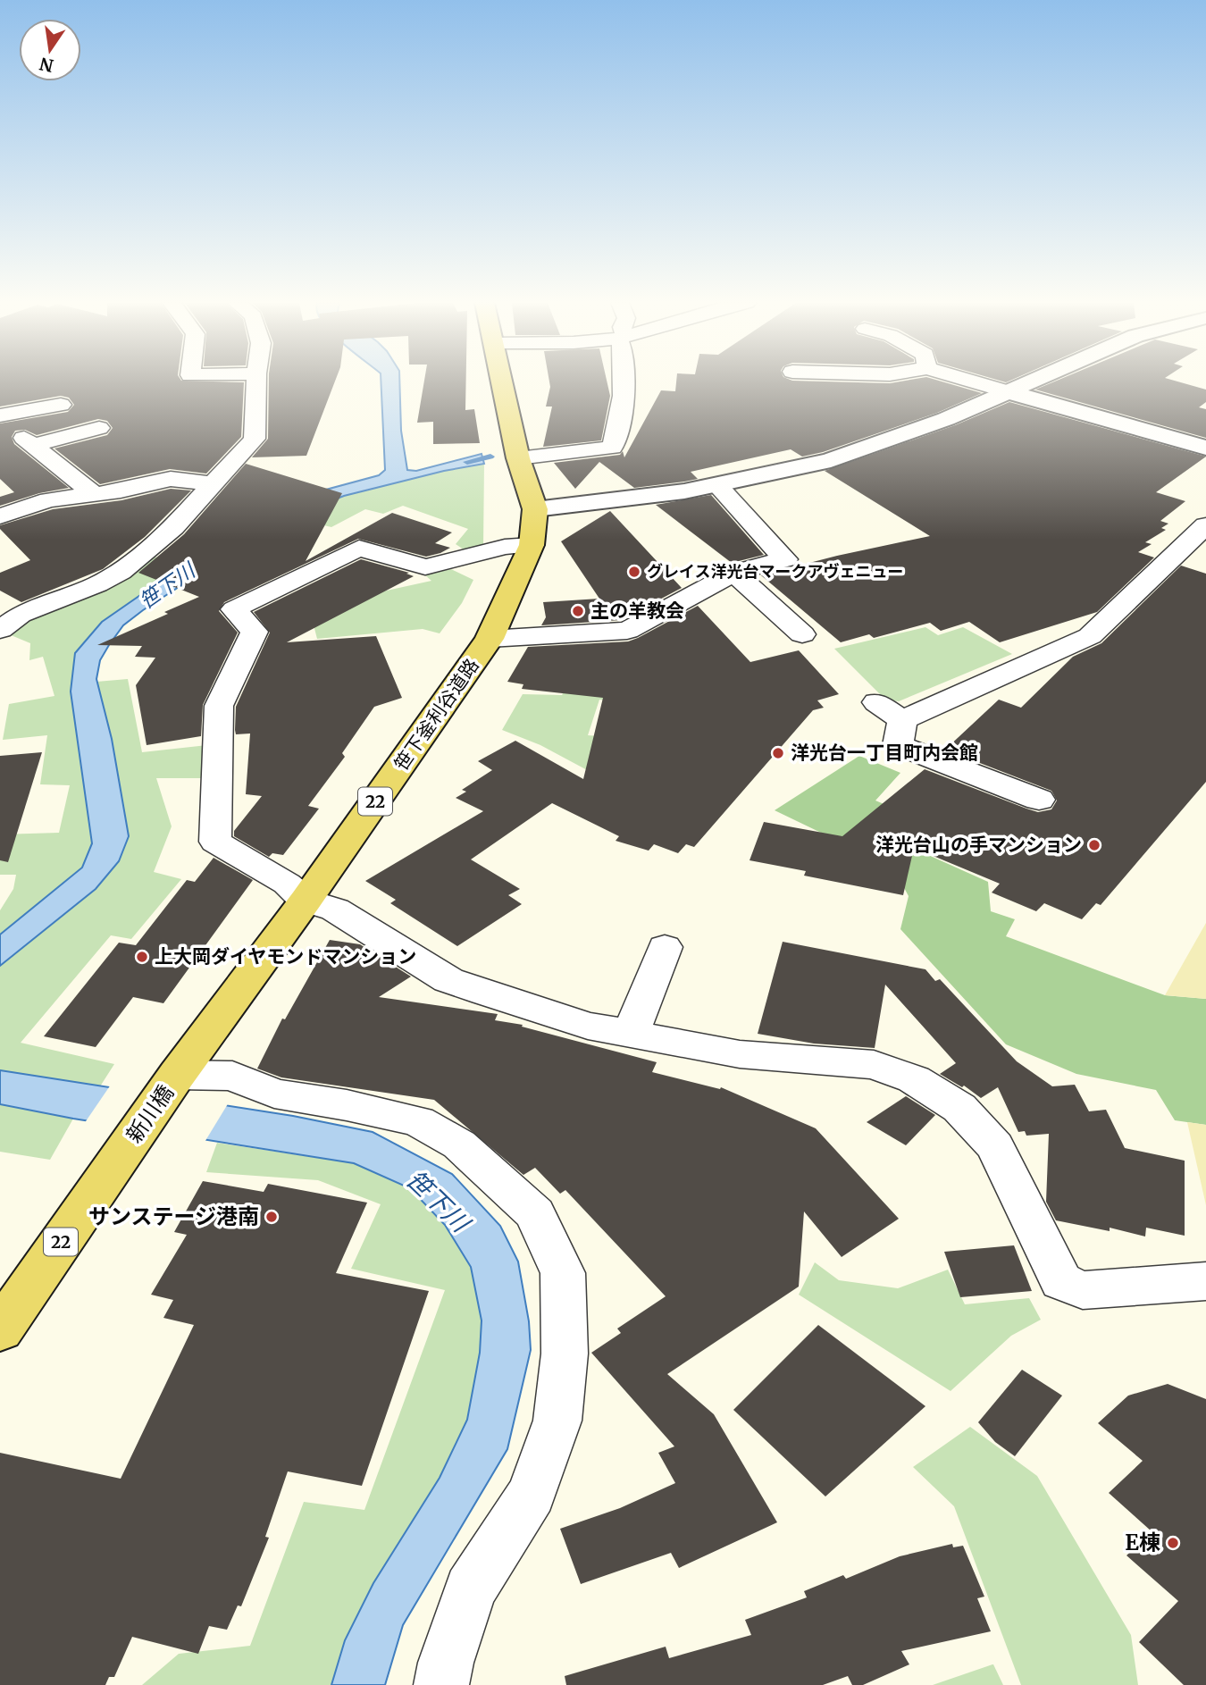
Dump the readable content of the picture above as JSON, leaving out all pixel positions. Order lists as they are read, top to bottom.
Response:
{
  "streets": {
    "main road": ["笹下釜利谷道路", "22", "新川橋"]
  },
  "crossings": [
    ["笹下釜利谷道路", "新川橋"]
  ],
  "water": ["笹下川"],
  "places": [
    "グレイス洋光台マークアヴェニュー",
    "主の羊教会",
    "洋光台一丁目町内会館",
    "洋光台山の手マンション",
    "上大岡ダイヤモンドマンション",
    "サンステージ港南",
    "E棟"
  ],
  "north": "bottom"
}
